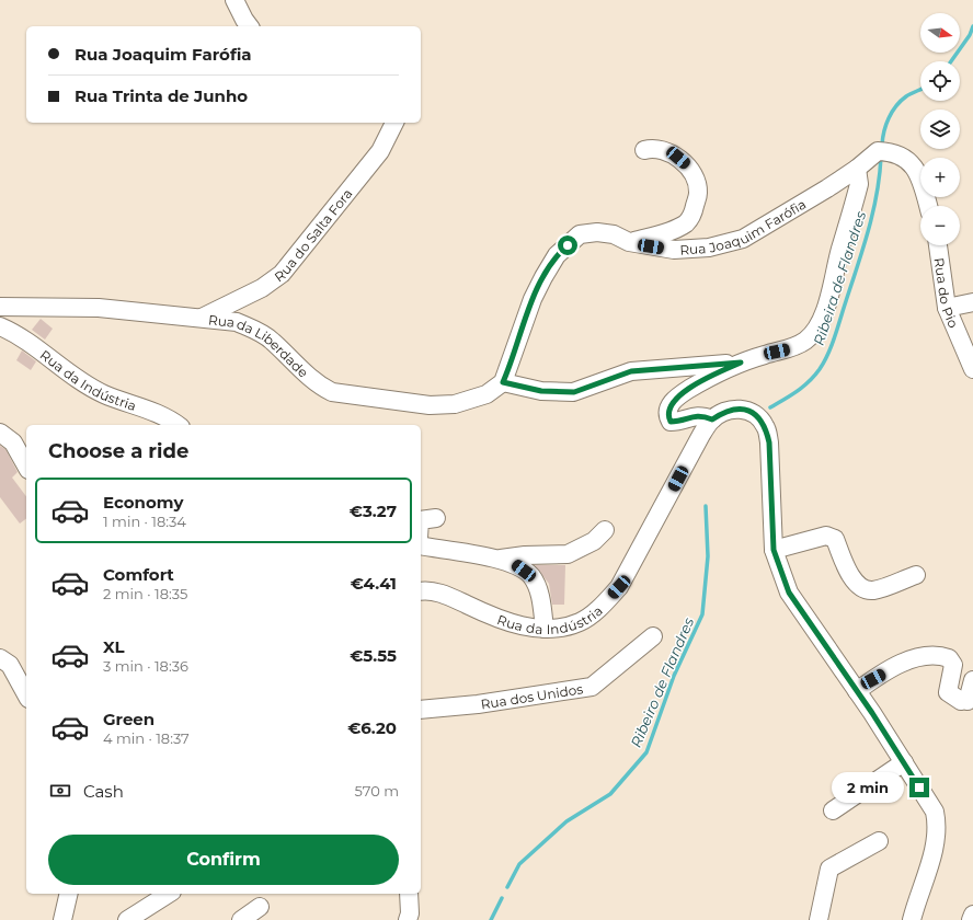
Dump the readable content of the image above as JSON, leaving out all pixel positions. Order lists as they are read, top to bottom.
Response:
{
  "streets": {
    "street": [
      "Rua Joaquim Farófia",
      "Rua do Salta Fora",
      "Rua do Pio",
      "Rua da Liberdade",
      "Rua da Indústria",
      "Rua dos Unidos"
    ]
  },
  "crossings": [
    ["Rua Joaquim Farófia", "Rua da Liberdade"],
    ["Rua do Salta Fora", "Rua da Liberdade"]
  ],
  "water": ["Ribeira de Flandres", "Ribeiro de Flandres"],
  "north": "right",
  "page": {
    "map_buttons": ["+", "−"],
    "banner": ["Rua Joaquim Farófia", "Rua Trinta de Junho"],
    "heading": "Choose a ride",
    "list": [
      {
        "name": "Economy",
        "note": "1 min · 18:34",
        "value": "€3.27"
      },
      {
        "name": "Comfort",
        "note": "2 min · 18:35",
        "value": "€4.41"
      },
      {
        "name": "XL",
        "note": "3 min · 18:36",
        "value": "€5.55"
      },
      {
        "name": "Green",
        "note": "4 min · 18:37",
        "value": "€6.20"
      }
    ],
    "pay": ["Cash", "570 m"],
    "bubble": "2 min",
    "buttons": "Confirm"
  }
}
